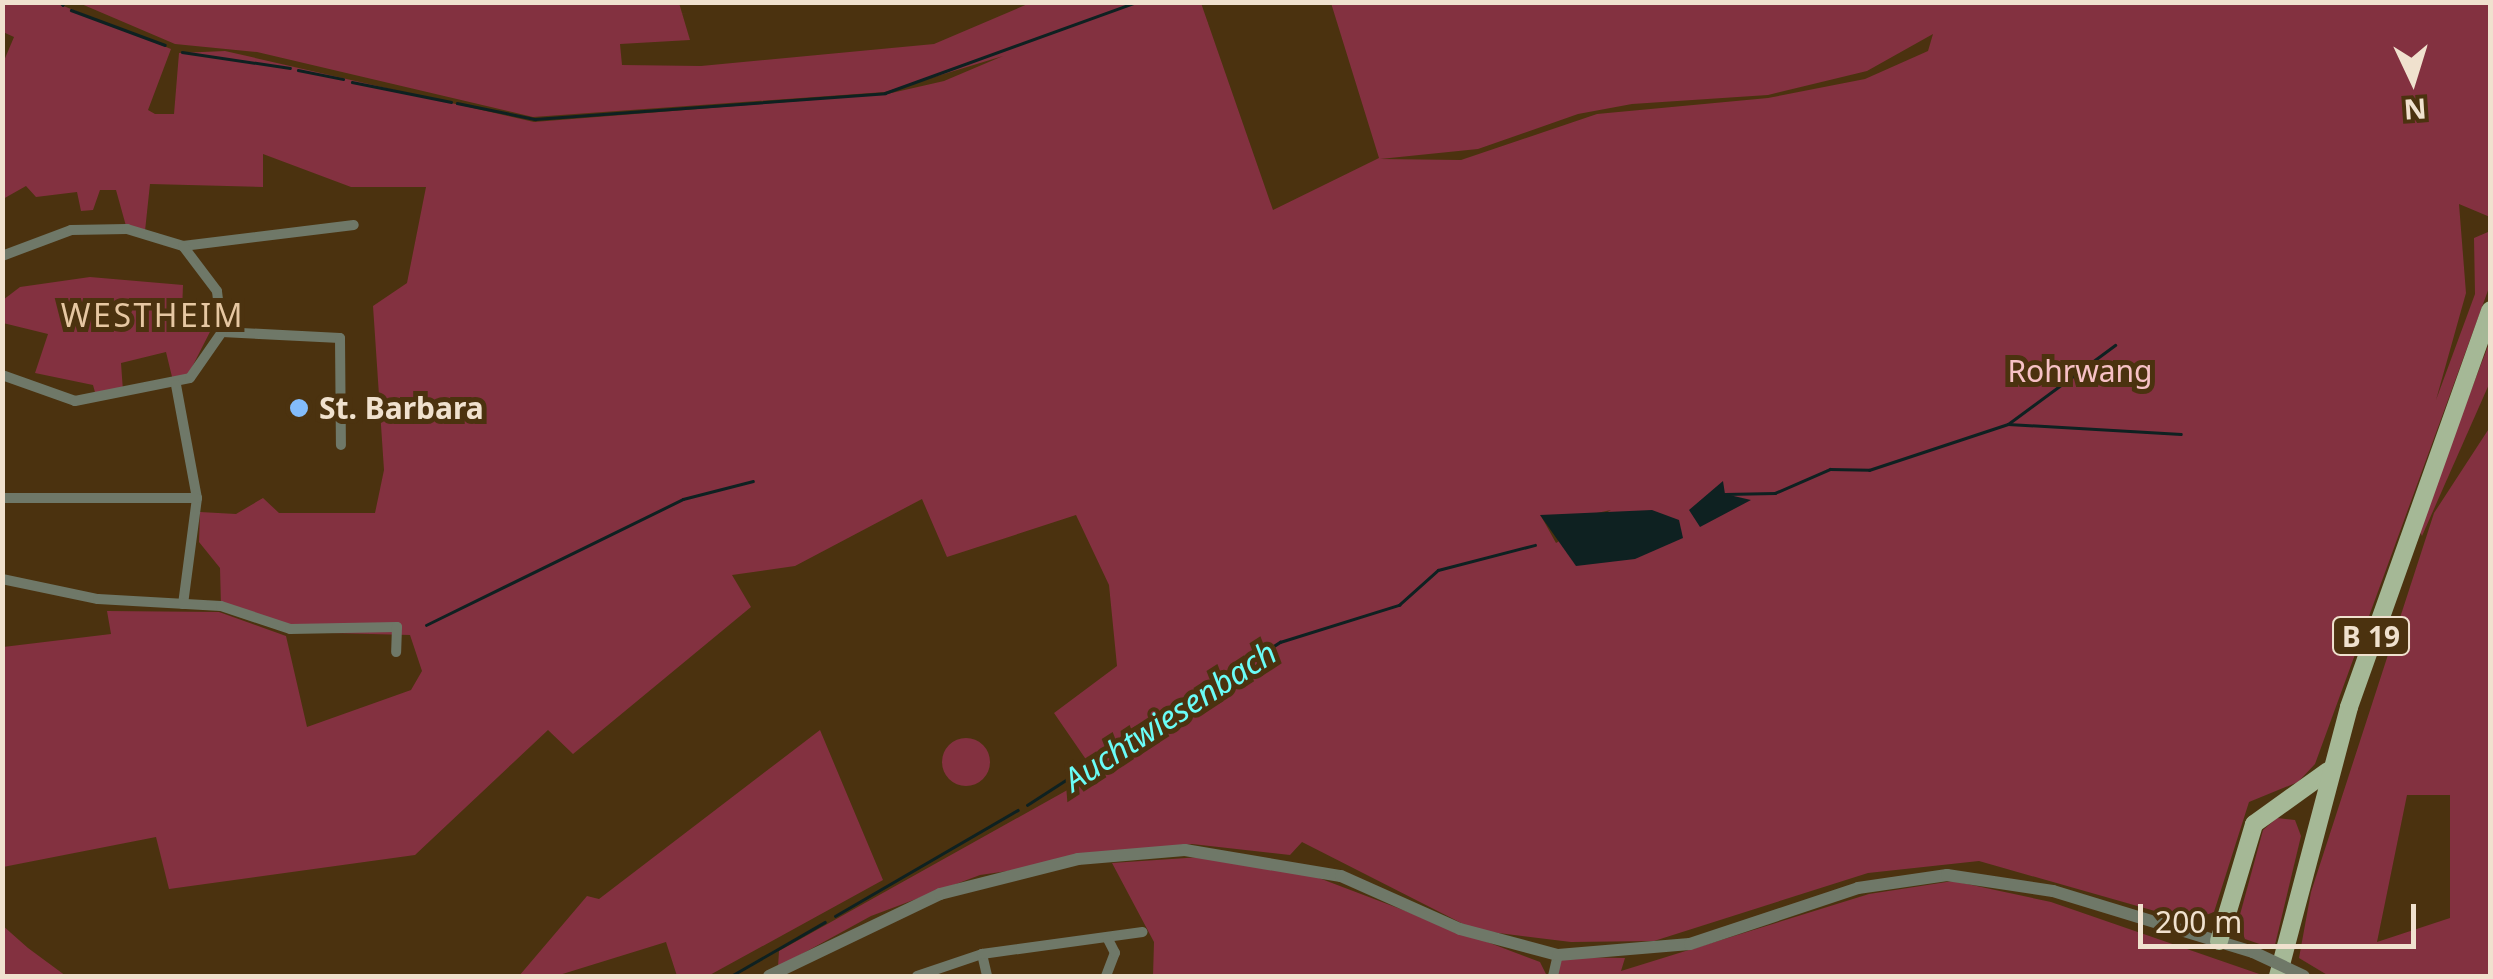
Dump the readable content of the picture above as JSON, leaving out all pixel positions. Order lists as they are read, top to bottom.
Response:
{
  "streets": {
    "main road": ["B 19"]
  },
  "districts": ["WESTHEIM"],
  "water": ["Auchtwiesenbach"],
  "parks": ["Rohrwang"],
  "places": ["St. Barbara"],
  "scale_bar": "200 m",
  "north": "bottom"
}
